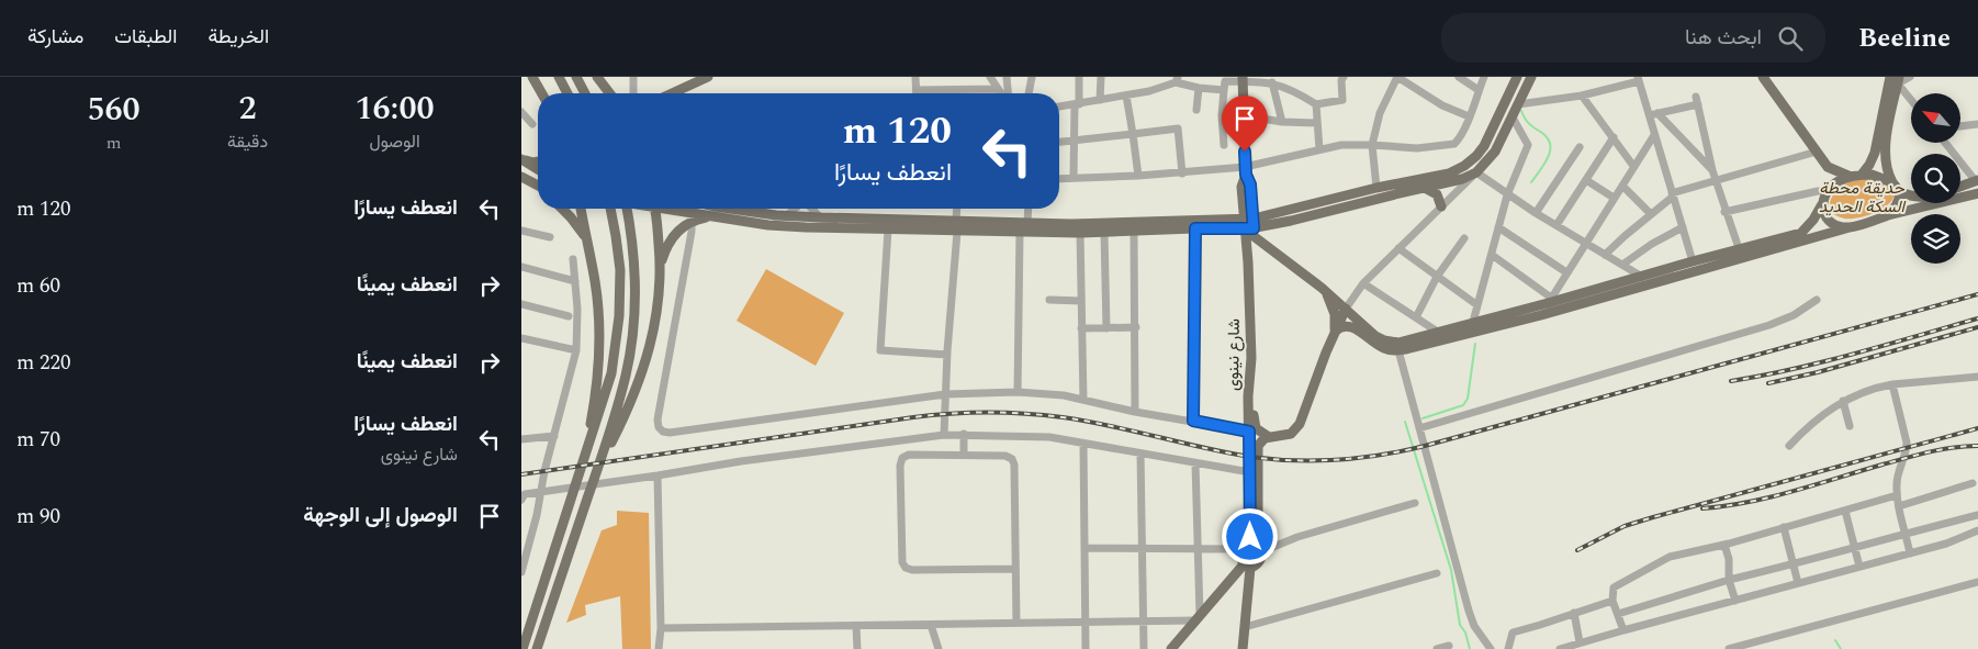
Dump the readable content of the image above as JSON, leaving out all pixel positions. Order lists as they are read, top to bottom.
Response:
{
  "streets": {
    "main road": ["شارع نينوى"]
  },
  "parks": ["حديقة محطة السكة الحديد"],
  "north": "top left",
  "page": {
    "header": "Beeline",
    "search": "ابحث هنا",
    "nav": ["الخريطة", "الطبقات", "مشاركة"],
    "eta": [
      "16:00",
      "الوصول",
      "2",
      "دقيقة",
      "560",
      "m"
    ],
    "turn": ["120 m", "انعطف يسارًا"],
    "list": [
      {
        "name": "انعطف يسارًا",
        "value": "120 m"
      },
      {
        "name": "انعطف يمينًا",
        "value": "60 m"
      },
      {
        "name": "انعطف يمينًا",
        "value": "220 m"
      },
      {
        "name": "انعطف يسارًا",
        "note": "شارع نينوى",
        "value": "70 m"
      },
      {
        "name": "الوصول إلى الوجهة",
        "value": "90 m"
      }
    ]
  }
}
